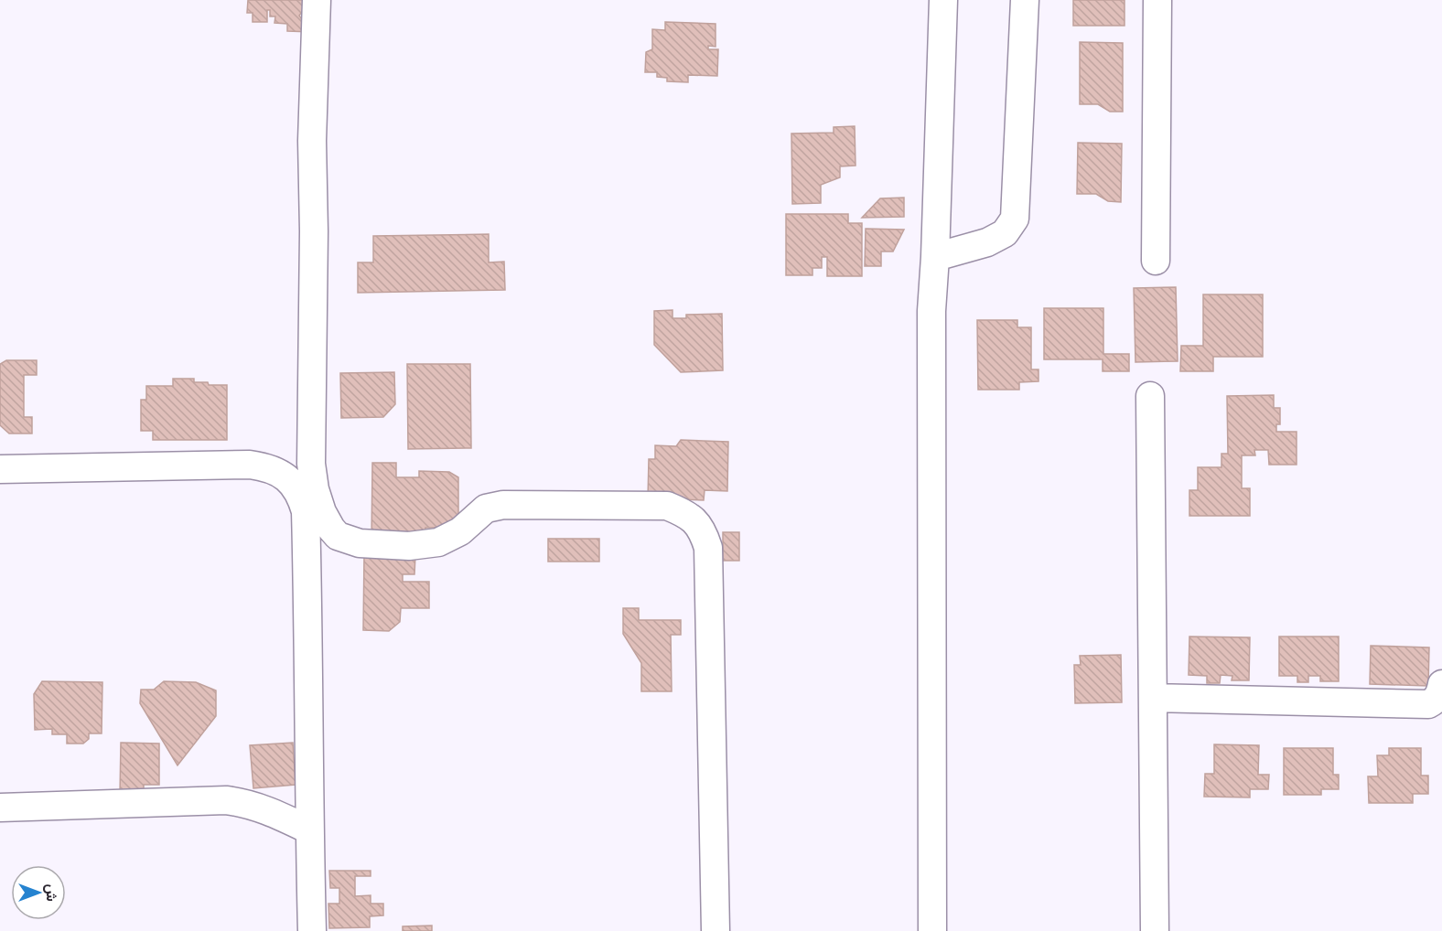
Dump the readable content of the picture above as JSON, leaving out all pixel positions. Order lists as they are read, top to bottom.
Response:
{
  "north": "right"
}
